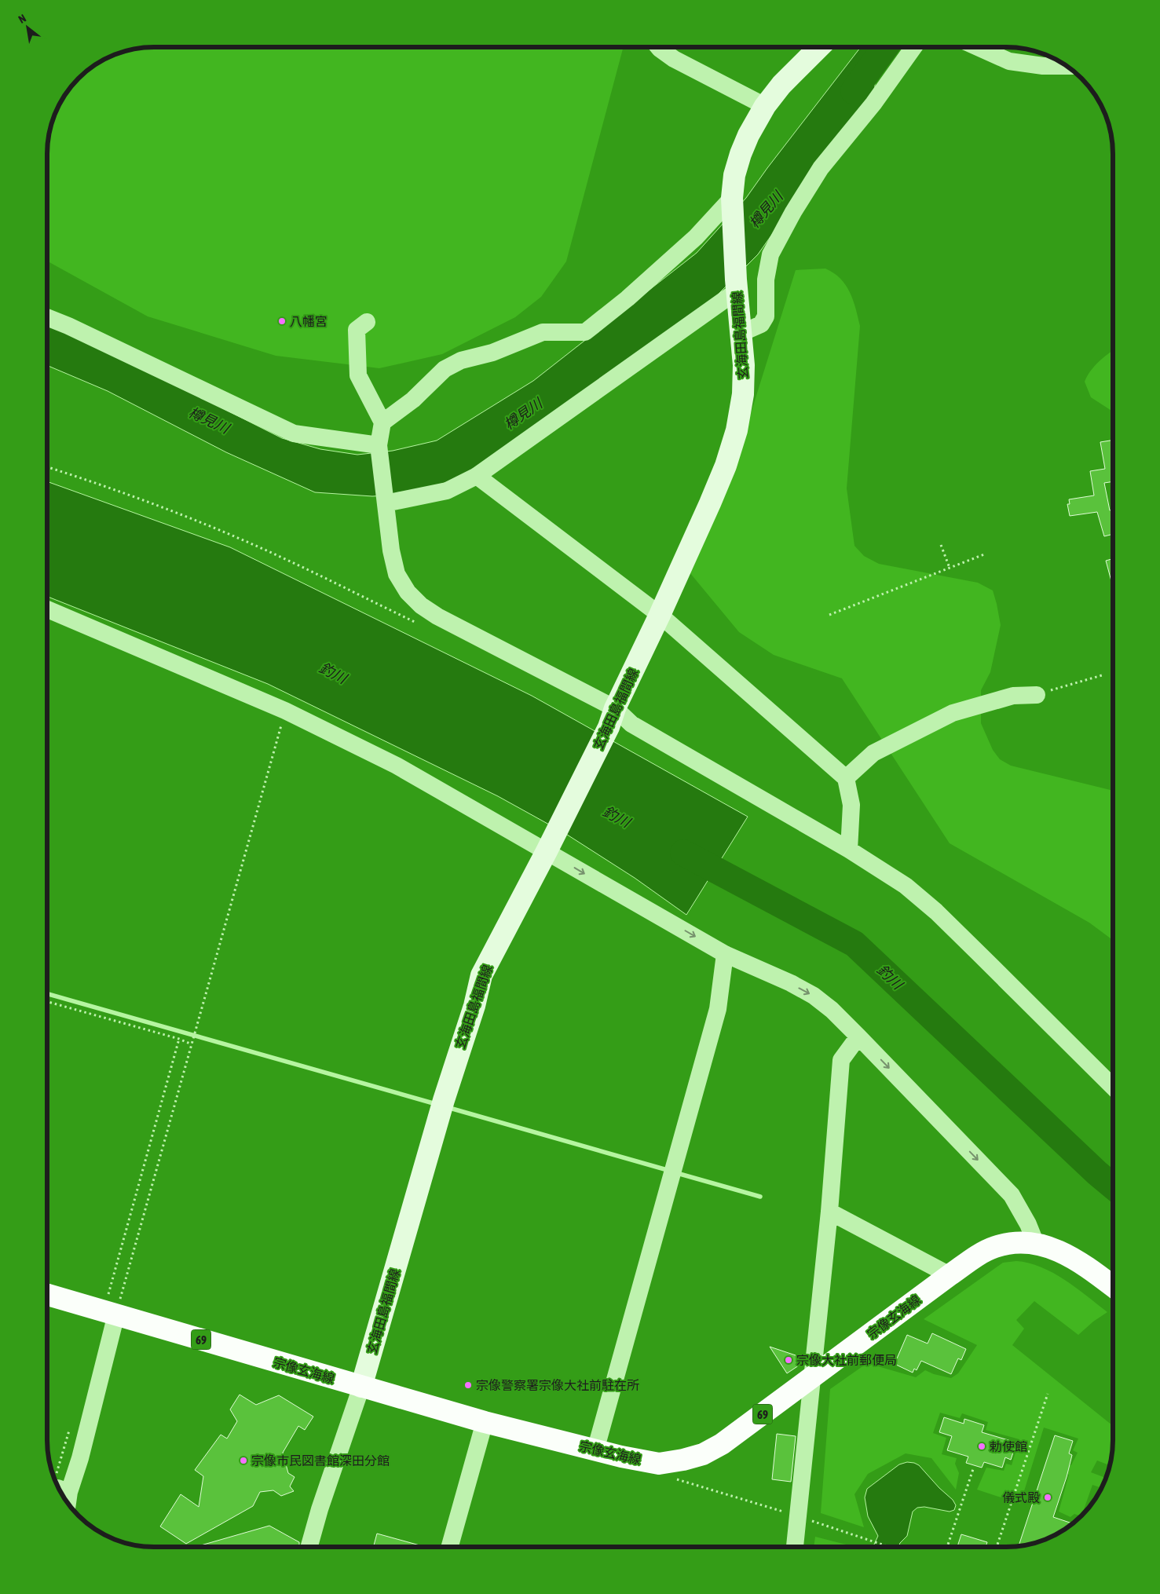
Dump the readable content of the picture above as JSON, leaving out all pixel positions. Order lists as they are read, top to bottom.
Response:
{
  "streets": {
    "main road": ["玄海田島福間線", "宗像玄海線", "69"]
  },
  "crossings": [
    ["玄海田島福間線", "宗像玄海線"]
  ],
  "water": ["樽見川", "釣川"],
  "places": [
    "八幡宮",
    "宗像大社前郵便局",
    "宗像警察署宗像大社前駐在所",
    "勅使館",
    "宗像市民図書館深田分館",
    "儀式殿"
  ],
  "north": "top left"
}
